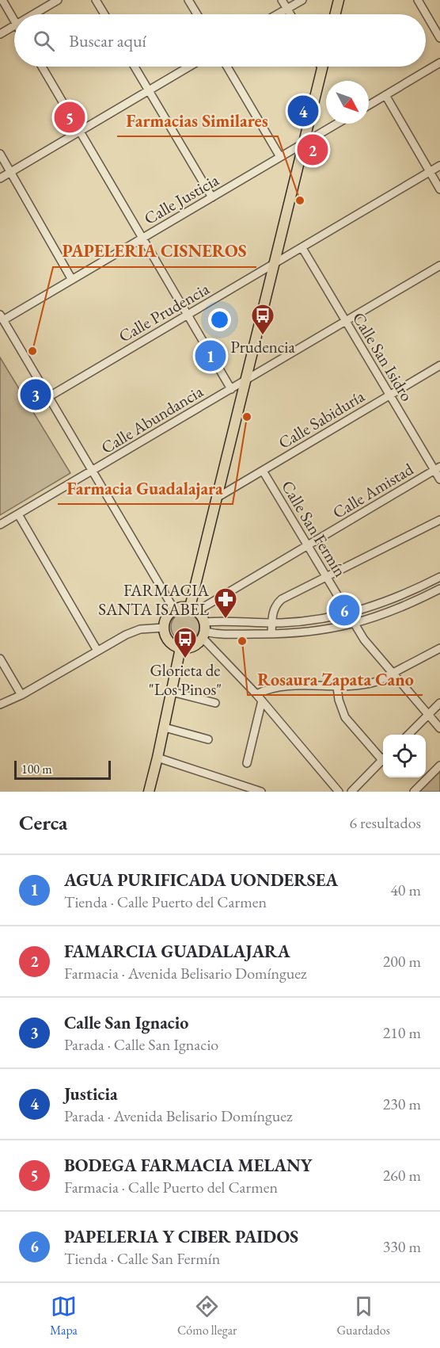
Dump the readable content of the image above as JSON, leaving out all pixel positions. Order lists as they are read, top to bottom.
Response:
{
  "streets": {
    "street": [
      "Calle Justicia",
      "Calle Prudencia",
      "Calle San Isidro",
      "Calle Abundancia",
      "Calle Sabiduría",
      "Calle Amistad",
      "Calle San Fermín"
    ]
  },
  "crossings": [
    ["Calle Prudencia", "Calle San Isidro"],
    ["Calle San Isidro", "Calle Abundancia"],
    ["Calle San Isidro", "Calle Sabiduría"],
    ["Calle San Isidro", "Calle Amistad"],
    ["Calle Sabiduría", "Calle San Fermín"],
    ["Calle Amistad", "Calle San Fermín"]
  ],
  "places": {
    "other": [
      "Farmacias Similares",
      "PAPELERIA CISNEROS",
      "Farmacia Guadalajara",
      "Rosaura Zapata Cano"
    ],
    "bus stop": ["Prudencia", "Glorieta de \"Los Pinos\""],
    "pharmacy": ["FARMACIA SANTA ISABEL"]
  },
  "scale_bar": "100 m",
  "north": "bottom right",
  "page": {
    "search": "Buscar aquí",
    "pins": [
      "4",
      "5",
      "2",
      "1",
      "3",
      "6"
    ],
    "scale": "100 m",
    "heading": ["Cerca", "6 resultados"],
    "list": [
      {
        "mark": "1",
        "name": "AGUA PURIFICADA UONDERSEA",
        "note": "Tienda · Calle Puerto del Carmen",
        "value": "40 m"
      },
      {
        "mark": "2",
        "name": "FAMARCIA GUADALAJARA",
        "note": "Farmacia · Avenida Belisario Domínguez",
        "value": "200 m"
      },
      {
        "mark": "3",
        "name": "Calle San Ignacio",
        "note": "Parada · Calle San Ignacio",
        "value": "210 m"
      },
      {
        "mark": "4",
        "name": "Justicia",
        "note": "Parada · Avenida Belisario Domínguez",
        "value": "230 m"
      },
      {
        "mark": "5",
        "name": "BODEGA FARMACIA MELANY",
        "note": "Farmacia · Calle Puerto del Carmen",
        "value": "260 m"
      },
      {
        "mark": "6",
        "name": "PAPELERIA Y CIBER PAIDOS",
        "note": "Tienda · Calle San Fermín",
        "value": "330 m"
      }
    ],
    "nav": ["Mapa", "Cómo llegar", "Guardados"]
  }
}
